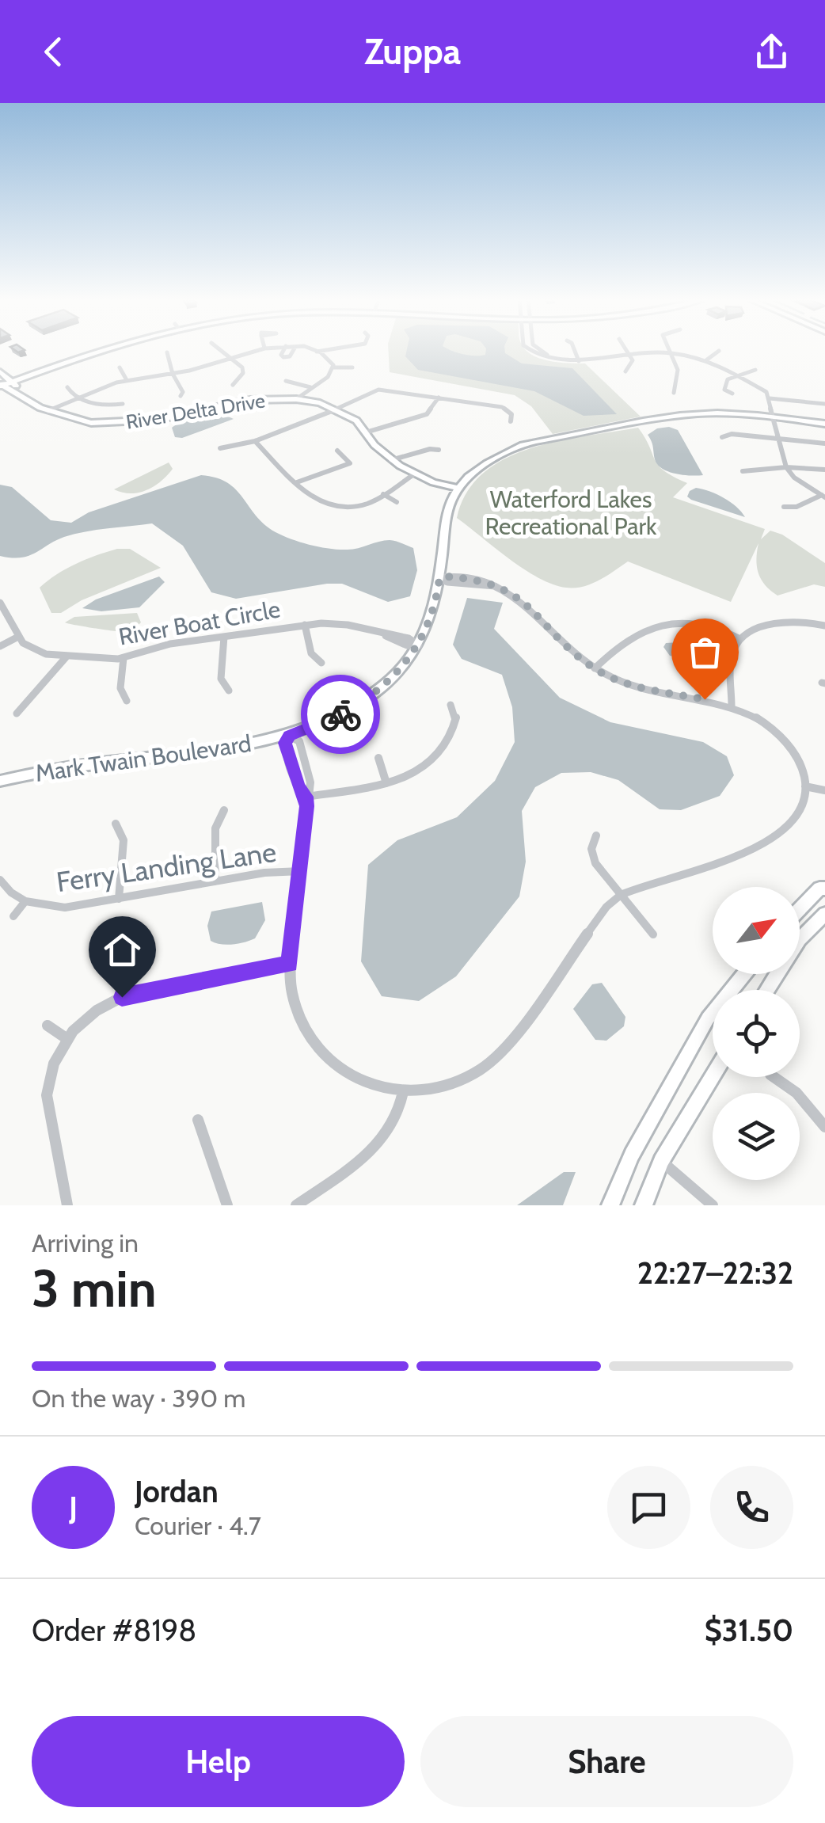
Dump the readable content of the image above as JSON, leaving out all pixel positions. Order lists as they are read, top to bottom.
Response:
{
  "streets": {
    "street": [
      "River Delta Drive",
      "River Boat Circle",
      "Mark Twain Boulevard",
      "Ferry Landing Lane"
    ]
  },
  "crossings": [
    ["River Delta Drive", "Mark Twain Boulevard"],
    ["River Boat Circle", "Mark Twain Boulevard"]
  ],
  "parks": ["Waterford Lakes Recreational Park"],
  "north": "top right",
  "page": {
    "header": "Zuppa",
    "heading": ["3 min", "Arriving in", "22:27–22:32"],
    "panel": [
      "Jordan",
      "Courier · 4.7",
      "Order #8198",
      "$31.50"
    ],
    "bar": "On the way · 390 m",
    "round": "J",
    "buttons": ["Help", "Share"]
  }
}
